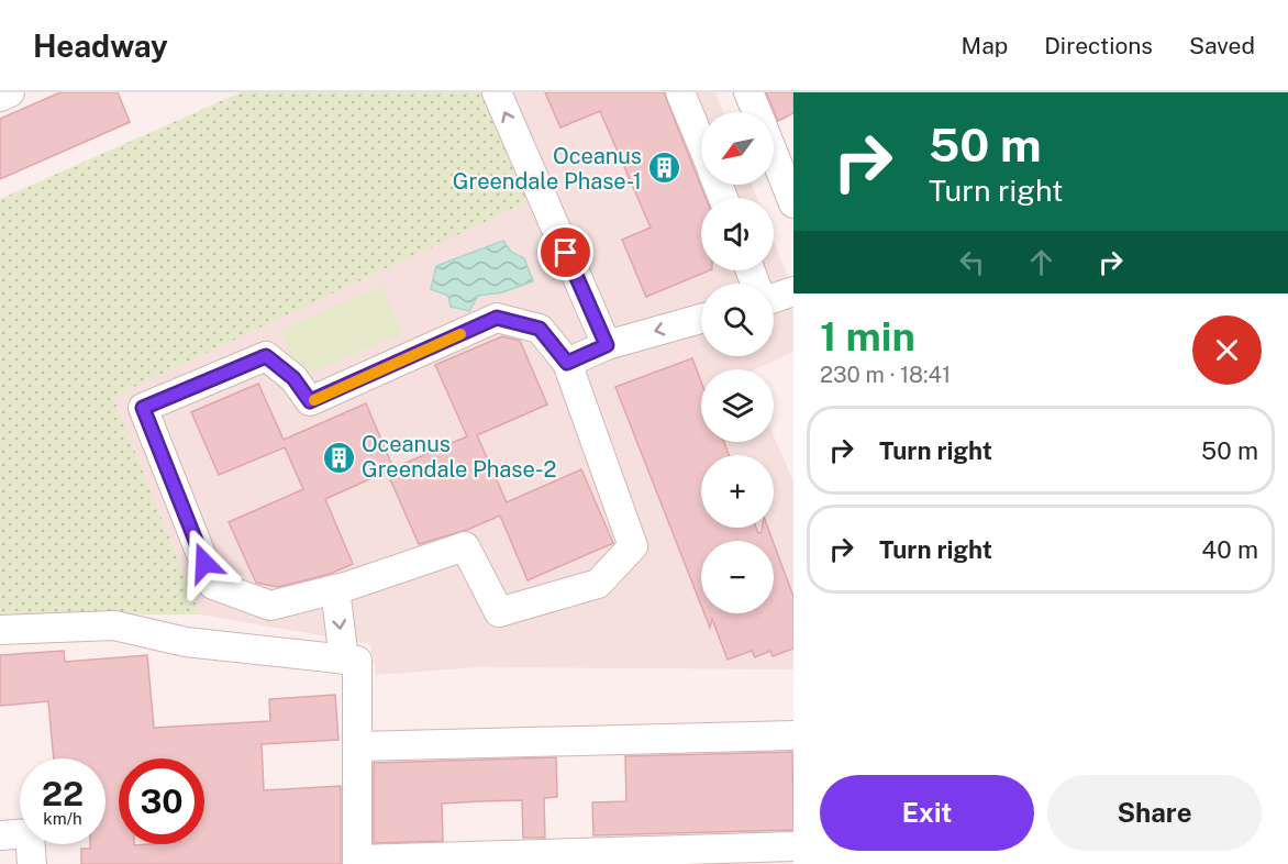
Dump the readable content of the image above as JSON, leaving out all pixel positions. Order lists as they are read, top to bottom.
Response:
{
  "places": {
    "building": ["Oceanus Greendale Phase-1", "Oceanus Greendale Phase-2"]
  },
  "north": "bottom left",
  "page": {
    "header": "Headway",
    "nav": ["Map", "Directions", "Saved"],
    "turn": ["50 m", "Turn right"],
    "map_buttons": ["+", "−"],
    "heading": ["1 min", "230 m · 18:41"],
    "list": [
      {
        "name": "Turn right",
        "value": "50 m"
      },
      {
        "name": "Turn right",
        "value": "40 m"
      }
    ],
    "speed": "22 km/h",
    "limit": "30",
    "buttons": ["Exit", "Share"]
  }
}
